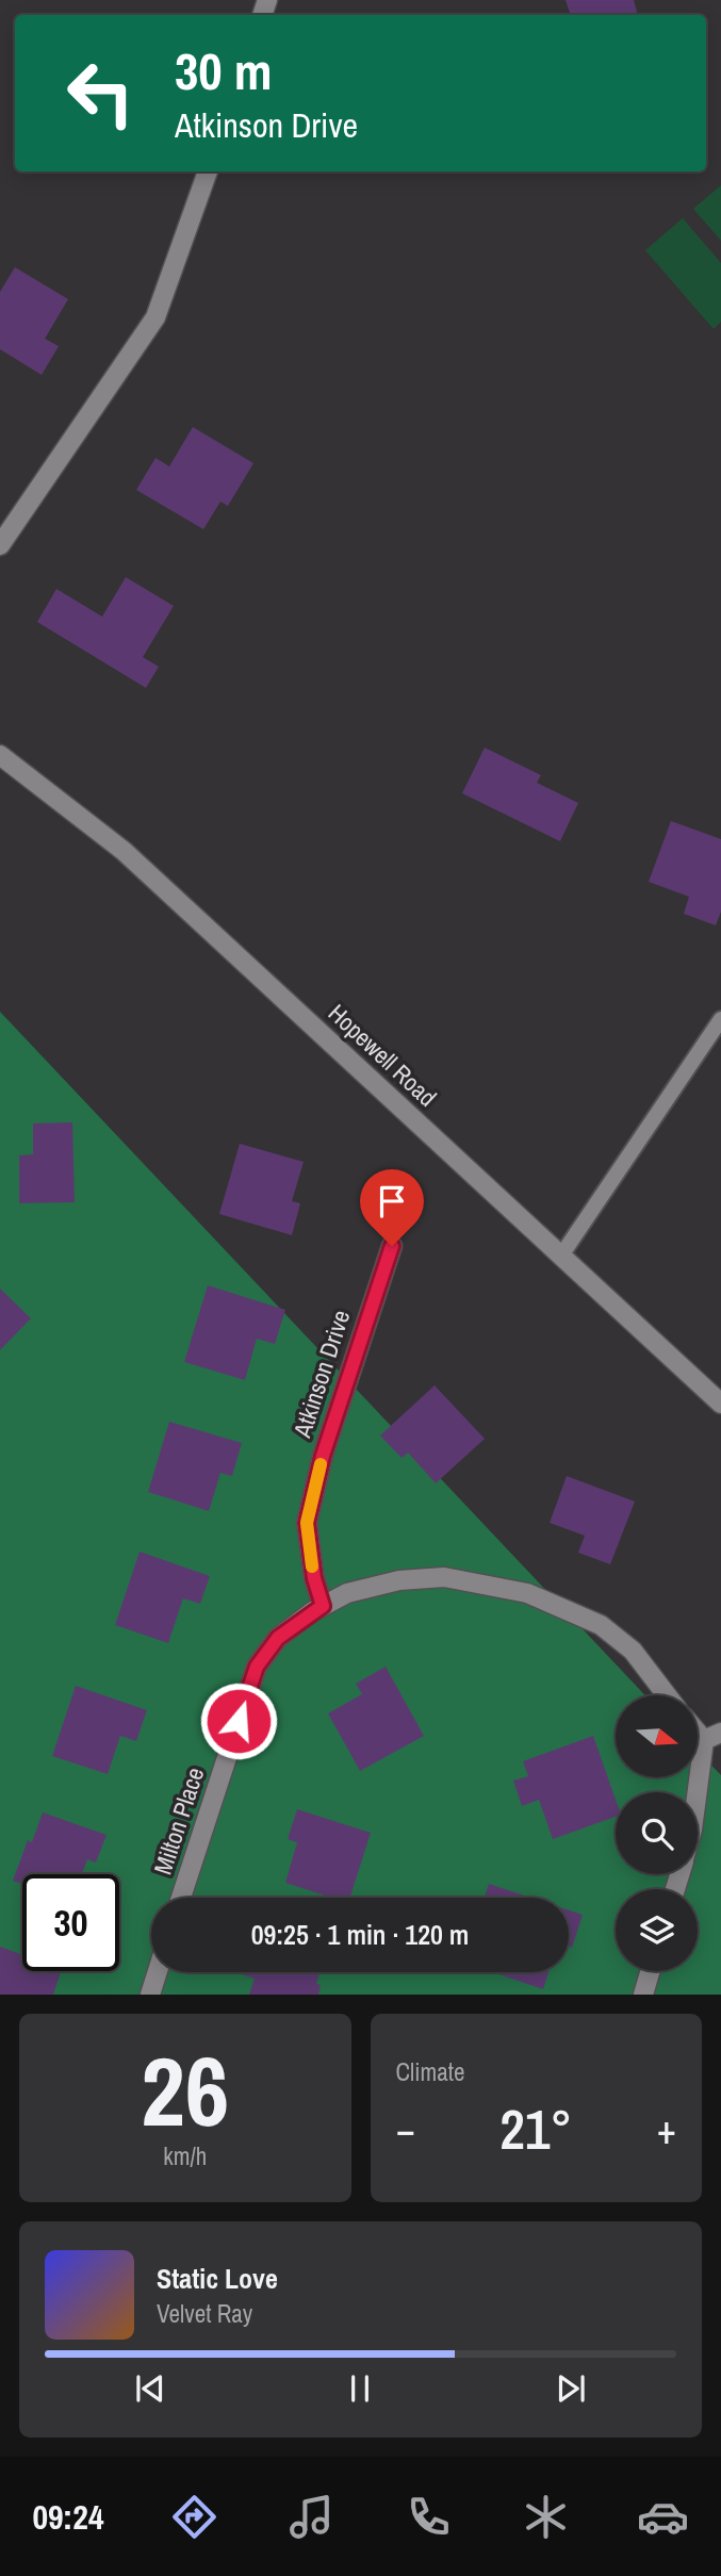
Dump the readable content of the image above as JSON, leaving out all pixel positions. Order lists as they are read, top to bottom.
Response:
{
  "streets": {
    "street": ["Hopewell Road", "Atkinson Drive", "Milton Place"]
  },
  "crossings": [
    ["Atkinson Drive", "Milton Place"]
  ],
  "north": "right",
  "page": {
    "turn": ["30 m", "Atkinson Drive"],
    "limit": "30",
    "trip": "09:25 · 1 min · 120 m",
    "tile": [
      ["26", "km/h"],
      "Climate"
    ],
    "heat": ["−", "21°", "+"],
    "song": ["Static Love", "Velvet Ray"],
    "tabs": "09:24"
  }
}
